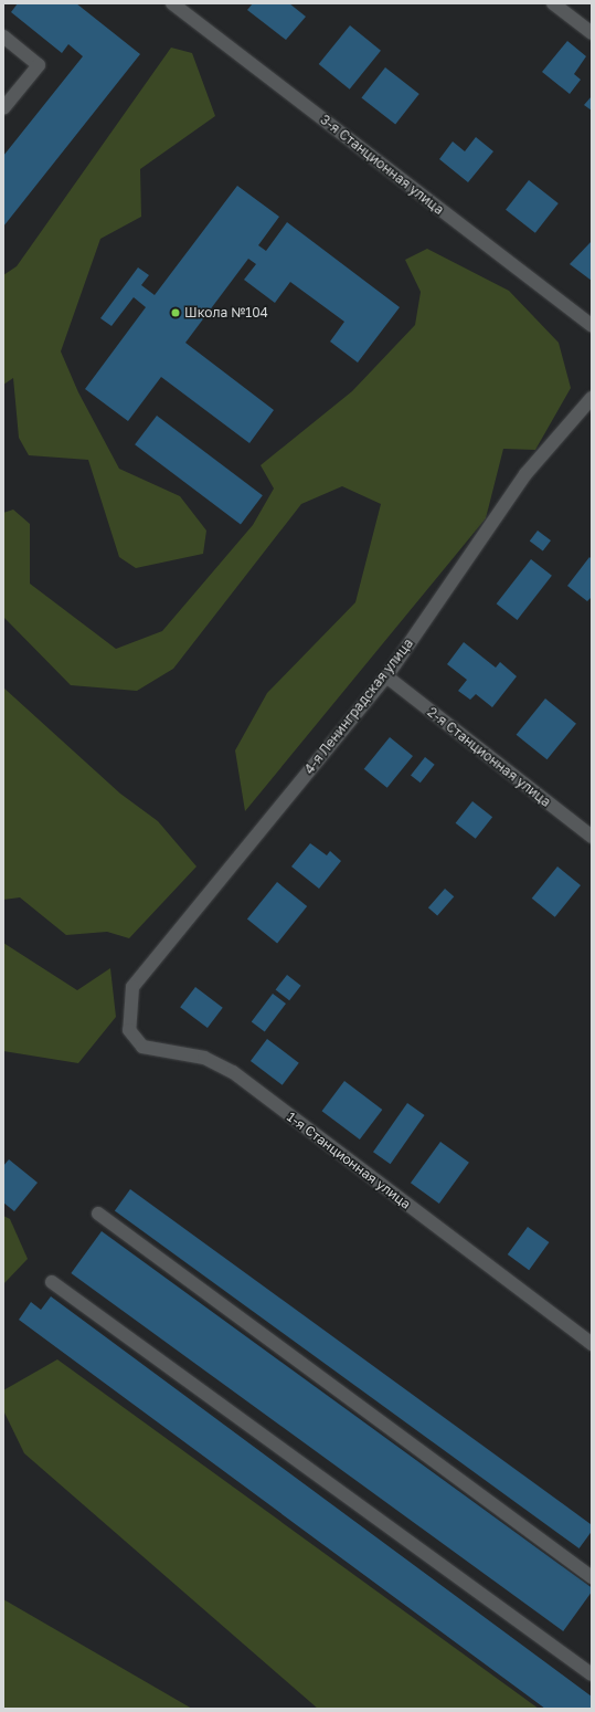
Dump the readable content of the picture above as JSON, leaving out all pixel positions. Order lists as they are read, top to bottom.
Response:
{
  "streets": {
    "street": [
      "3-я Станционная улица",
      "4-я Ленинградская улица",
      "2-я Станционная улица",
      "1-я Станционная улица"
    ]
  },
  "crossings": [
    ["4-я Ленинградская улица", "2-я Станционная улица"],
    ["4-я Ленинградская улица", "1-я Станционная улица"]
  ],
  "places": ["Школа №104"]
}
